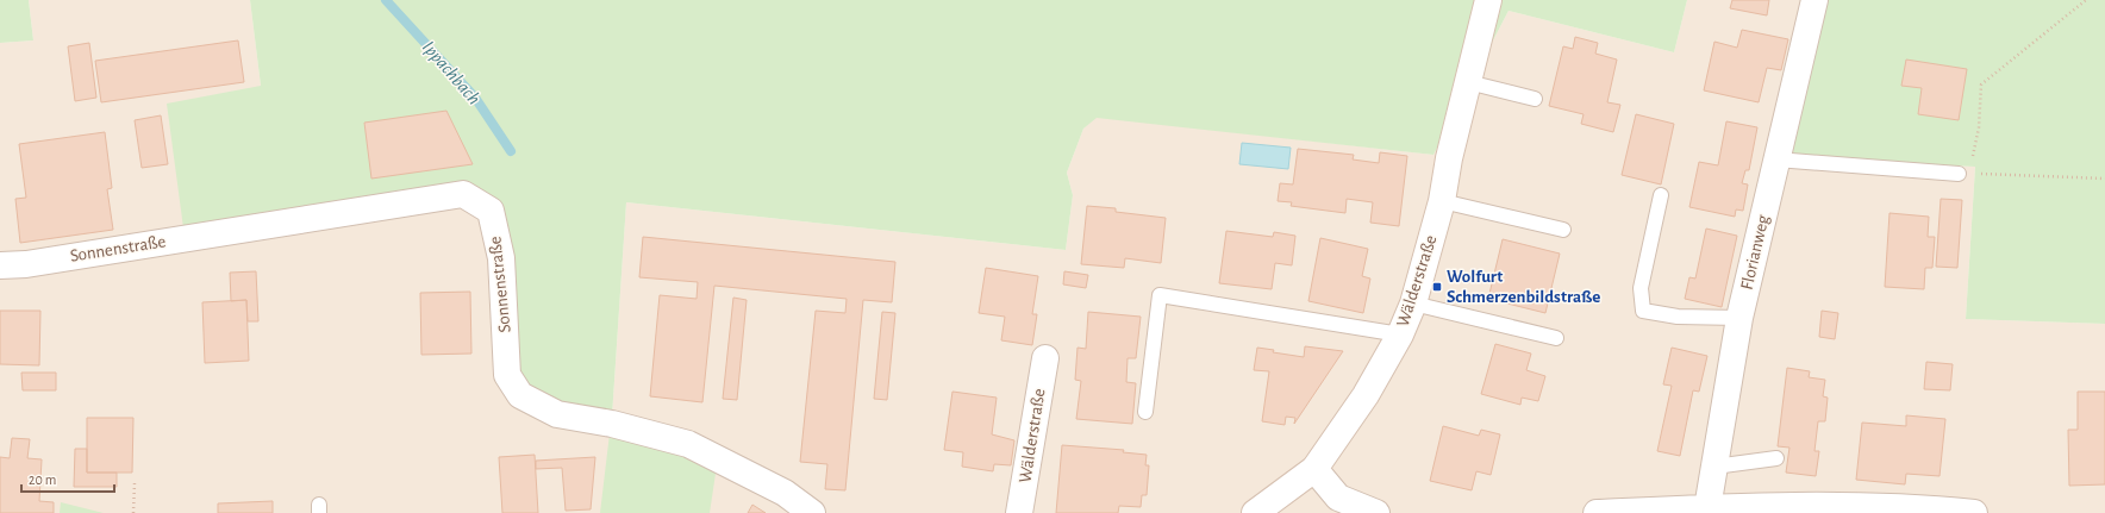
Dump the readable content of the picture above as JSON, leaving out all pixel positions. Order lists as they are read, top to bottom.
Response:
{
  "streets": {
    "street": ["Sonnenstraße", "Florianweg", "Wälderstraße"]
  },
  "water": ["Ippachbach"],
  "places": {
    "transit": ["Wolfurt Schmerzenbildstraße"]
  },
  "scale_bar": "20 m"
}
